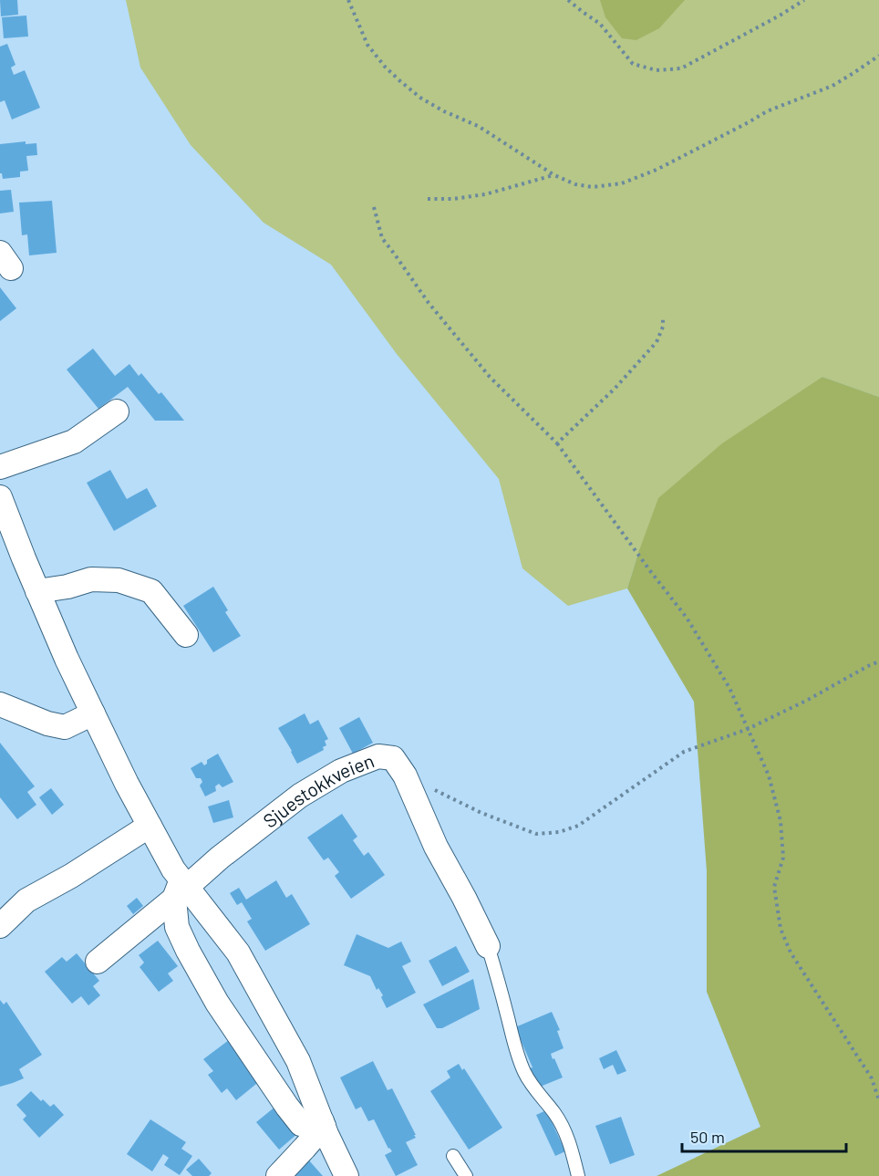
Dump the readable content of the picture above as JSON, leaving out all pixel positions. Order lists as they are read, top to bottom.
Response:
{
  "streets": {
    "street": ["Sjuestokkveien"]
  },
  "scale_bar": "50 m"
}
